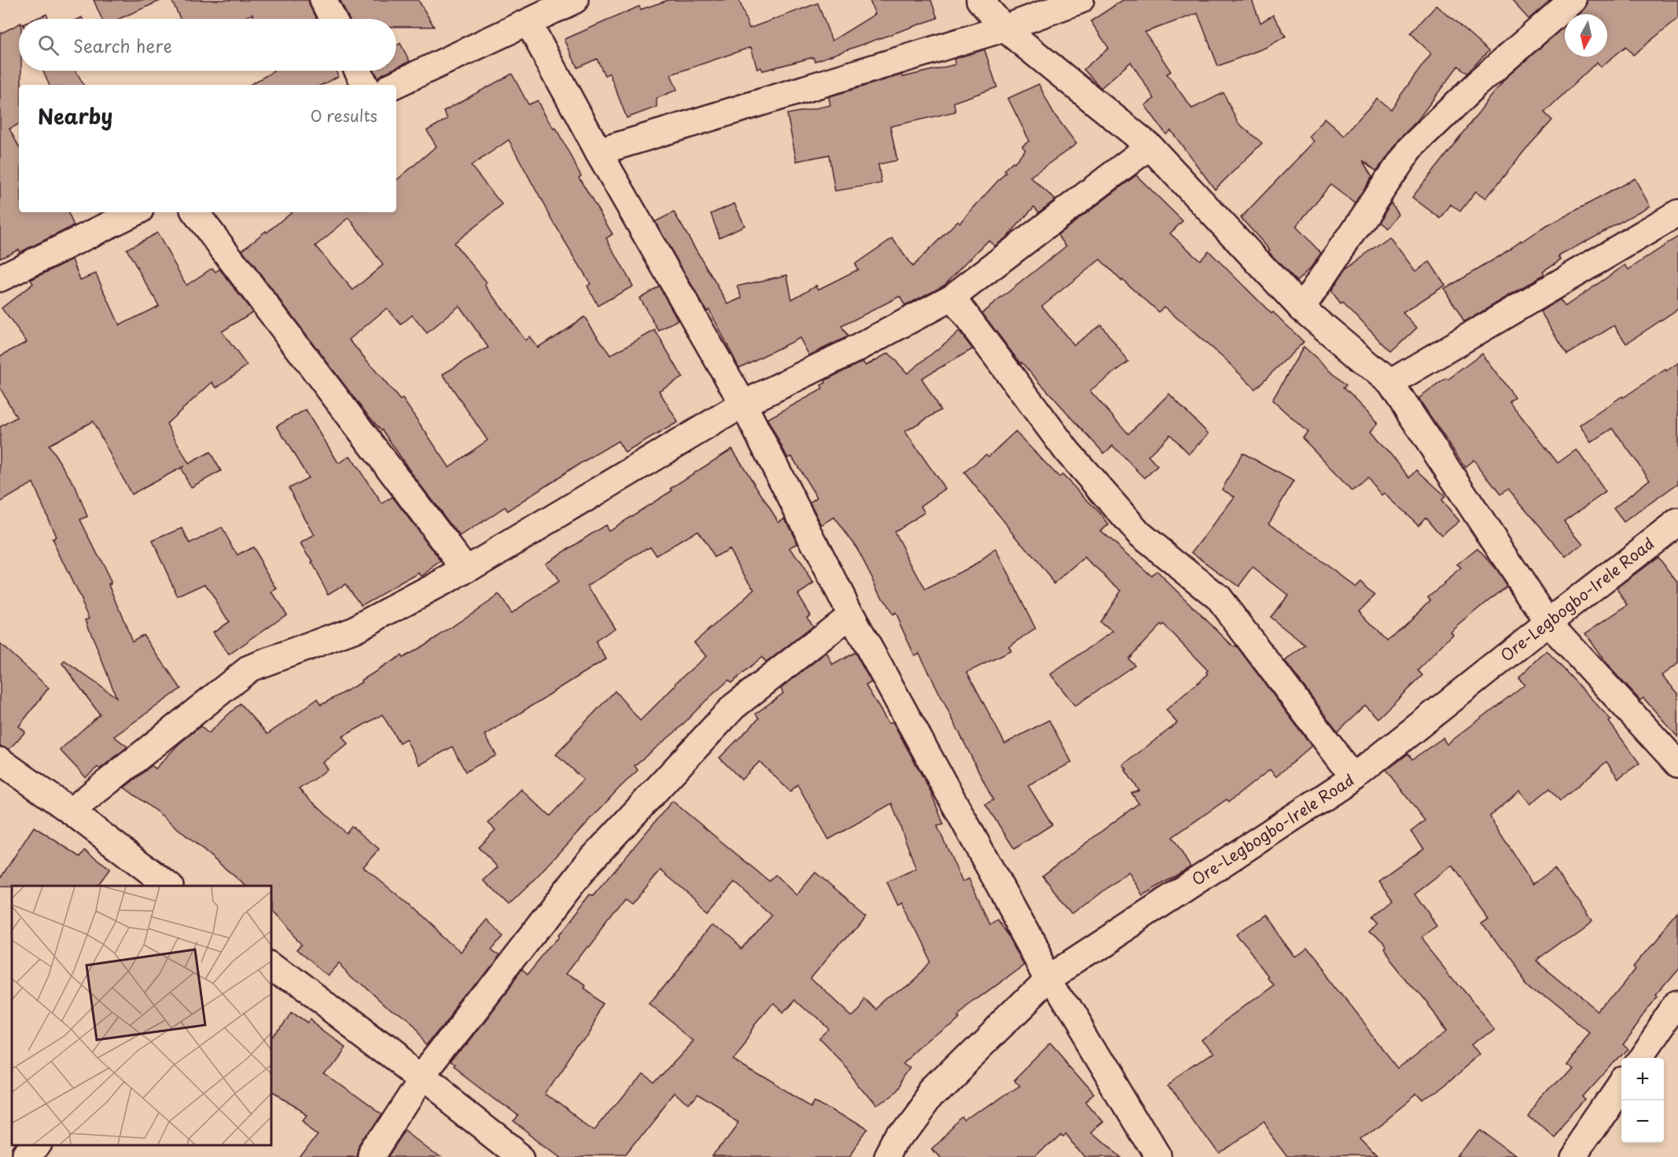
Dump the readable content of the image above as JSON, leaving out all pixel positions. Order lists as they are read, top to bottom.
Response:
{
  "streets": {
    "street": ["Ore-Legbogbo-Irele Road"]
  },
  "north": "bottom",
  "page": {
    "search": "Search here",
    "heading": ["Nearby", "0 results"],
    "map_buttons": ["+", "−"]
  }
}
